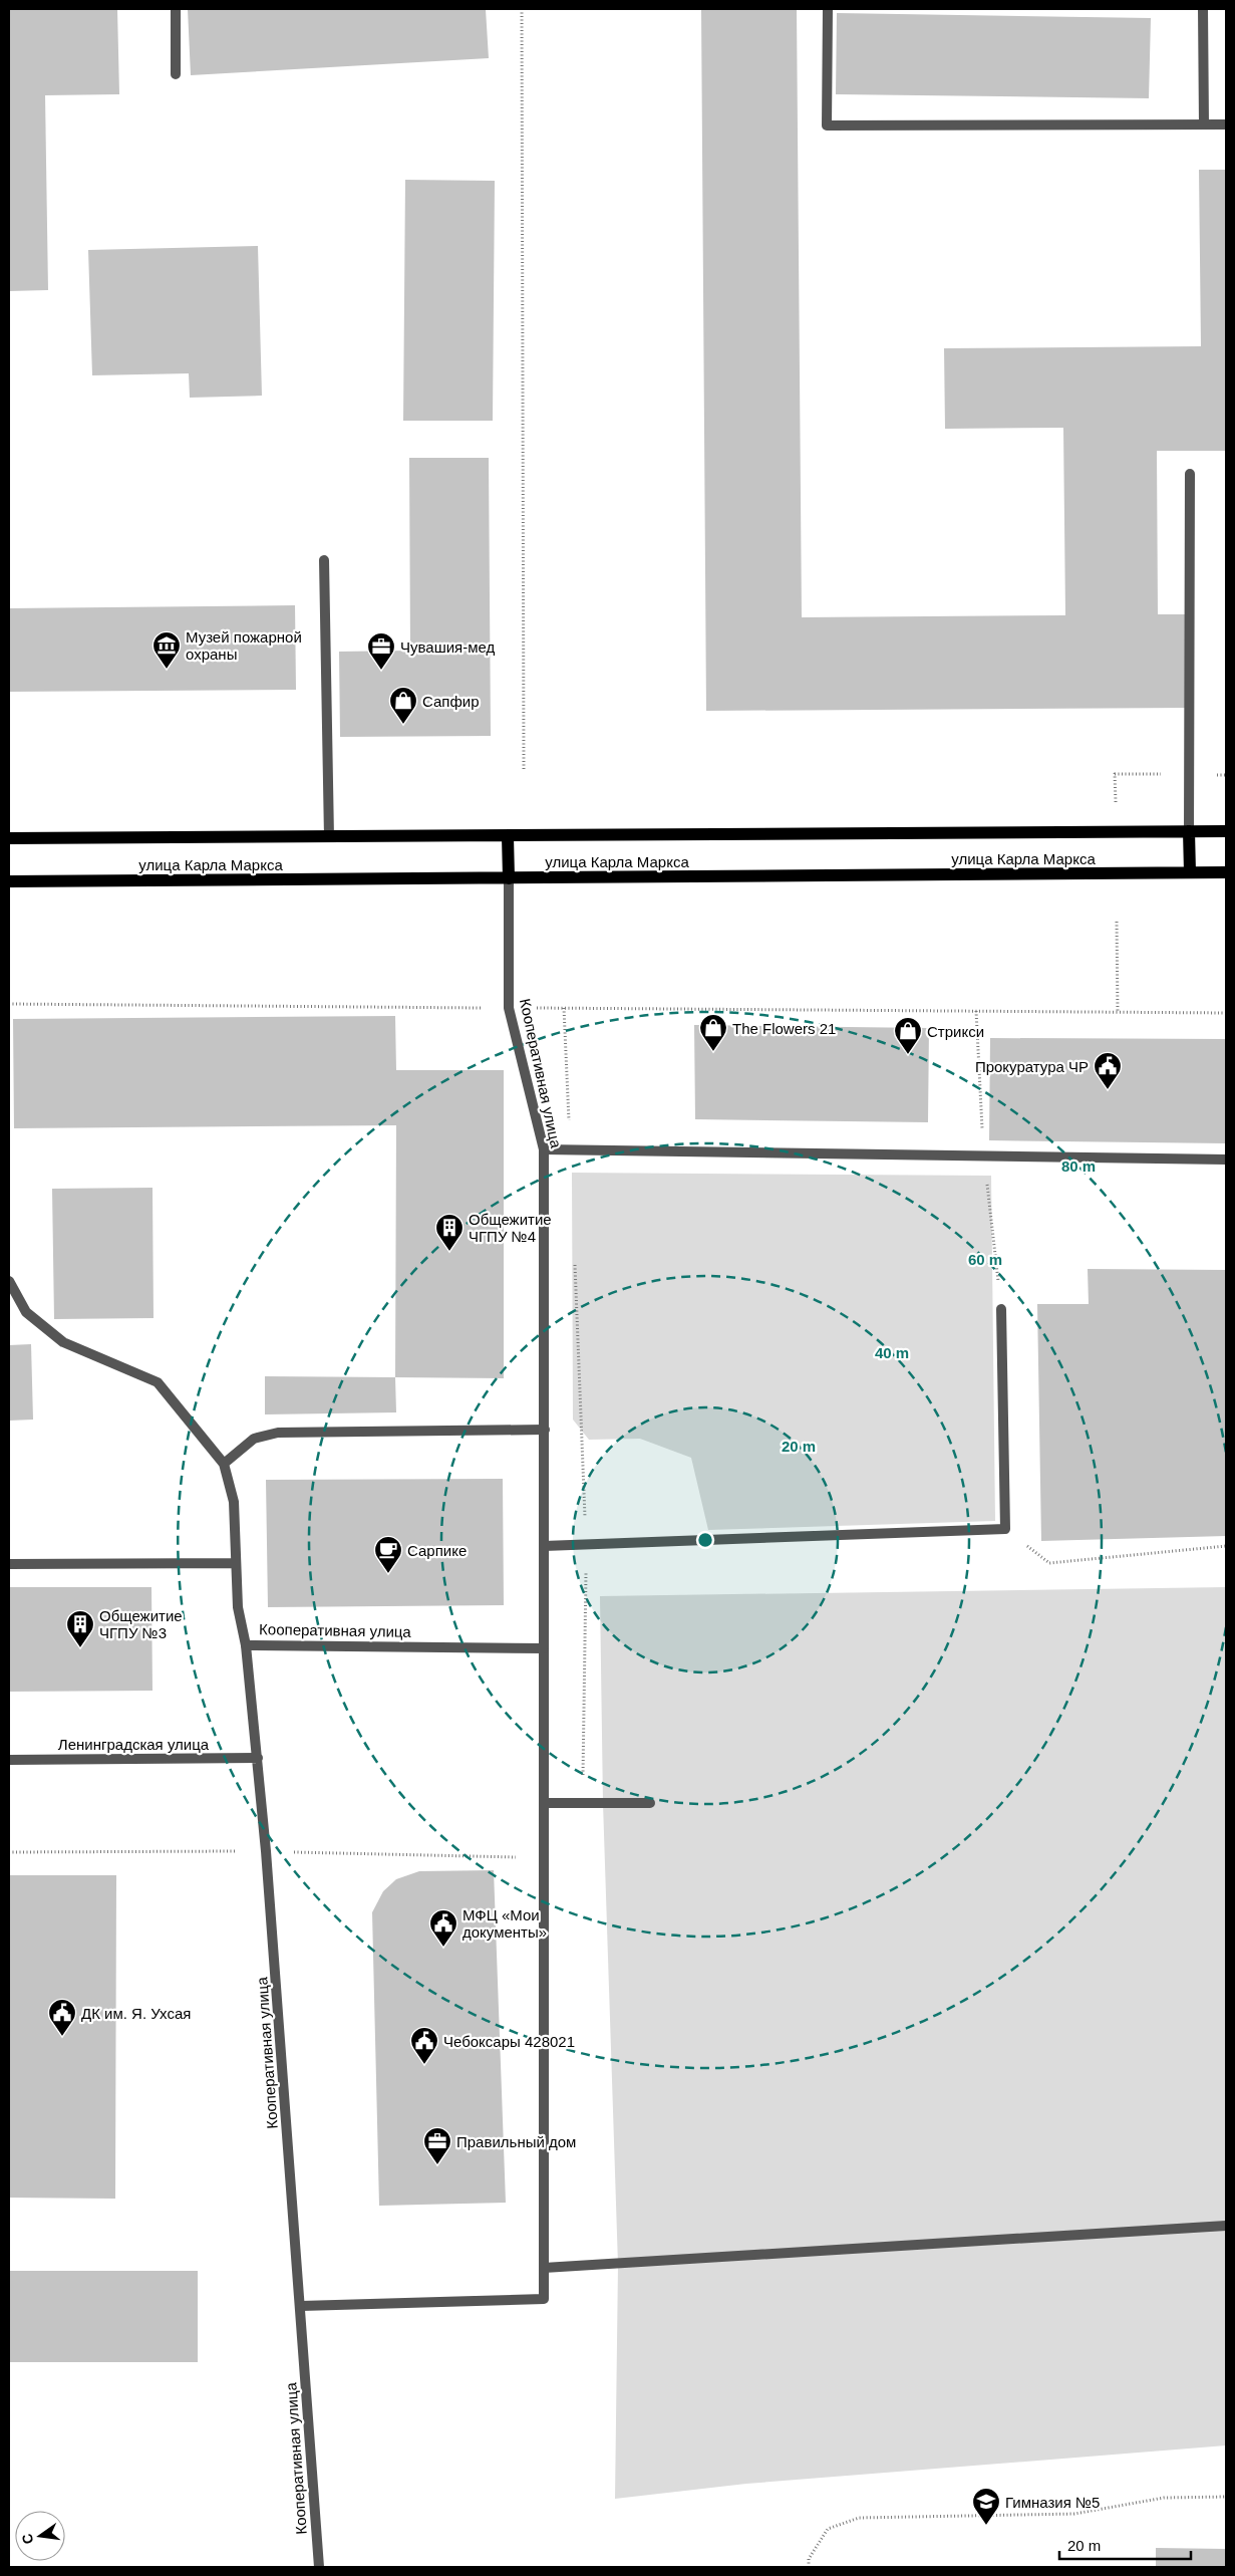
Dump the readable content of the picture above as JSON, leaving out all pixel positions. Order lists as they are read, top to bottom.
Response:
{
  "streets": {
    "main road": ["улица Карла Маркса"],
    "street": ["Кооперативная улица", "Ленинградская улица"]
  },
  "crossings": [
    ["улица Карла Маркса", "Кооперативная улица"],
    ["Кооперативная улица", "Ленинградская улица"]
  ],
  "places": {
    "museum": ["Музей пожарной охраны"],
    "office": ["Чувашия-мед", "Правильный дом"],
    "shop": ["Сапфир", "The Flowers 21", "Стрикси"],
    "public building": [
      "Прокуратура ЧР",
      "МФЦ «Мои документы»",
      "ДК им. Я. Ухсая",
      "Чебоксары 428021"
    ],
    "building": ["Общежитие ЧГПУ №4", "Общежитие ЧГПУ №3"],
    "cafe": ["Сарпике"],
    "school or university": ["Гимназия №5"]
  },
  "scale_bar": "20 m",
  "north": "left",
  "rings": [
    "80 m",
    "60 m",
    "40 m",
    "20 m"
  ]
}
